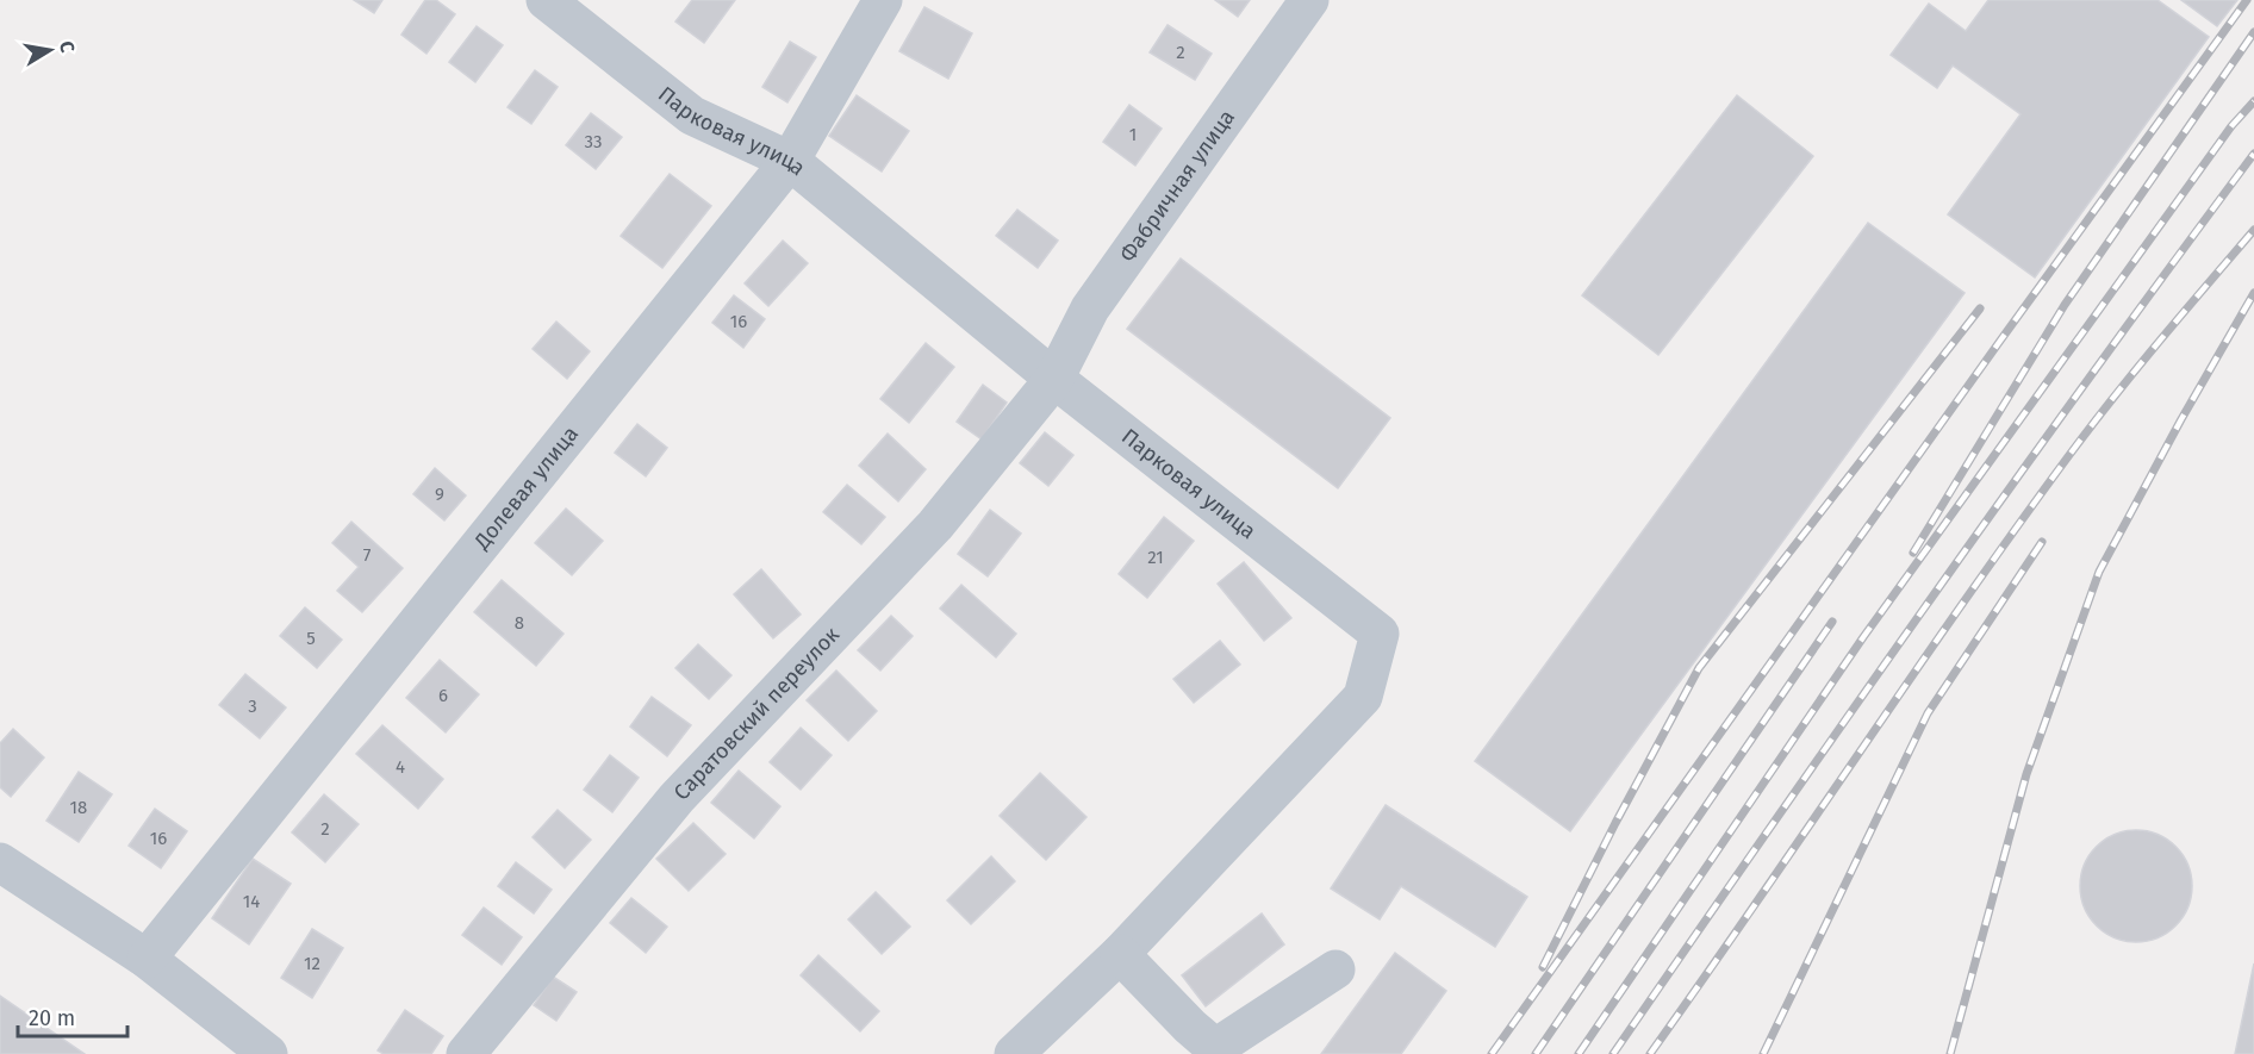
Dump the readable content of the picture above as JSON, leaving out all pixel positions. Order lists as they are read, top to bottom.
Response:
{
  "streets": {
    "street": [
      "Парковая улица",
      "Фабричная улица",
      "Долевая улица",
      "Саратовский переулок"
    ]
  },
  "crossings": [
    ["Парковая улица", "Фабричная улица"],
    ["Парковая улица", "Долевая улица"],
    ["Парковая улица", "Саратовский переулок"],
    ["Фабричная улица", "Саратовский переулок"]
  ],
  "house_numbers": [
    "2",
    "1",
    "33",
    "16",
    "9",
    "7",
    "21",
    "8",
    "5",
    "6",
    "3",
    "4",
    "18",
    "2",
    "16",
    "14",
    "12"
  ],
  "scale_bar": "20 m",
  "north": "right"
}
